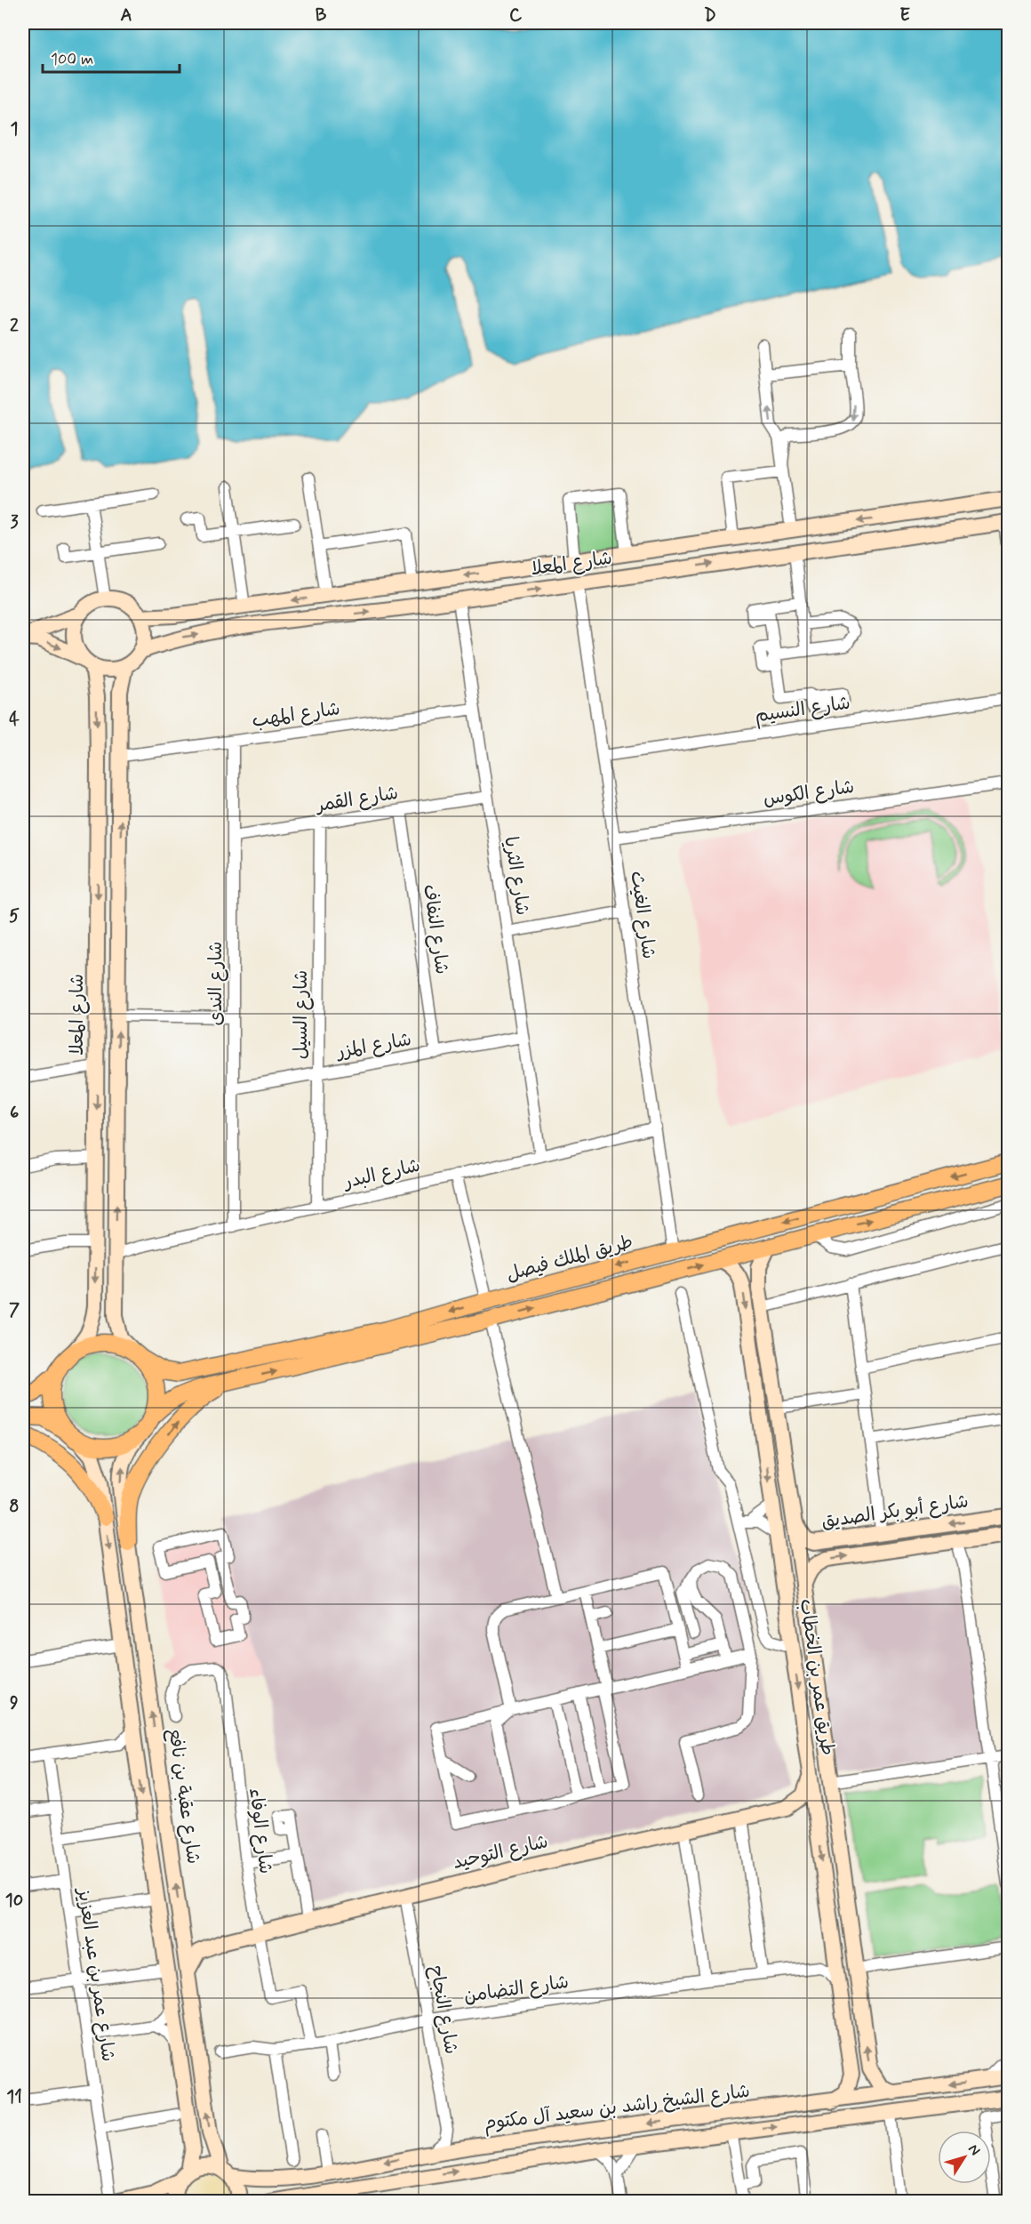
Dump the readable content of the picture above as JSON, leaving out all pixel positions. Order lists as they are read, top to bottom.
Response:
{
  "streets": {
    "main road": ["طريق الملك فيصل"],
    "street": [
      "شارع المعلا",
      "شارع النسيم",
      "شارع المهب",
      "شارع الكوس",
      "شارع القمر",
      "شارع الثريا",
      "شارع الغيث",
      "شارع النفاف",
      "شارع الندى",
      "شارع السيل",
      "شارع المزر",
      "شارع البدر",
      "شارع أبو بكر الصديق",
      "طريق عمر بن الخطاب",
      "شارع عقبة بن نافع",
      "شارع الوفاء",
      "شارع التوحيد",
      "شارع عمر بن عبد العزيز",
      "شارع التضامن",
      "شارع النجاح",
      "شارع الشيخ راشد بن سعيد آل مكتوم"
    ]
  },
  "crossings": [
    ["شارع المعلا", "شارع الثريا"],
    ["شارع المعلا", "شارع الغيث"],
    ["شارع المعلا", "طريق الملك فيصل"],
    ["شارع المعلا", "شارع عقبة بن نافع"],
    ["شارع النسيم", "شارع الغيث"],
    ["شارع المهب", "شارع الثريا"],
    ["شارع المهب", "شارع الندى"],
    ["شارع الكوس", "شارع الغيث"],
    ["شارع القمر", "شارع الثريا"],
    ["شارع القمر", "شارع النفاف"],
    ["شارع القمر", "شارع الندى"],
    ["شارع القمر", "شارع السيل"],
    ["شارع الثريا", "شارع المزر"],
    ["شارع الثريا", "شارع البدر"],
    ["شارع الغيث", "شارع البدر"],
    ["شارع الغيث", "طريق الملك فيصل"],
    ["شارع النفاف", "شارع المزر"],
    ["شارع الندى", "شارع المزر"],
    ["شارع الندى", "شارع البدر"],
    ["شارع السيل", "شارع المزر"],
    ["شارع السيل", "شارع البدر"],
    ["طريق الملك فيصل", "شارع عقبة بن نافع"],
    ["شارع أبو بكر الصديق", "طريق عمر بن الخطاب"],
    ["طريق عمر بن الخطاب", "شارع الشيخ راشد بن سعيد آل مكتوم"],
    ["شارع عقبة بن نافع", "شارع التوحيد"],
    ["شارع عقبة بن نافع", "شارع الشيخ راشد بن سعيد آل مكتوم"],
    ["شارع الوفاء", "شارع التوحيد"],
    ["شارع الوفاء", "شارع التضامن"],
    ["شارع التوحيد", "شارع النجاح"],
    ["شارع التضامن", "شارع النجاح"]
  ],
  "scale_bar": "100 m",
  "north": "top right",
  "grid": {
    "columns": [
      "A",
      "B",
      "C",
      "D",
      "E"
    ],
    "rows": [
      "1",
      "2",
      "3",
      "4",
      "5",
      "6",
      "7",
      "8",
      "9",
      "10",
      "11"
    ]
  }
}
